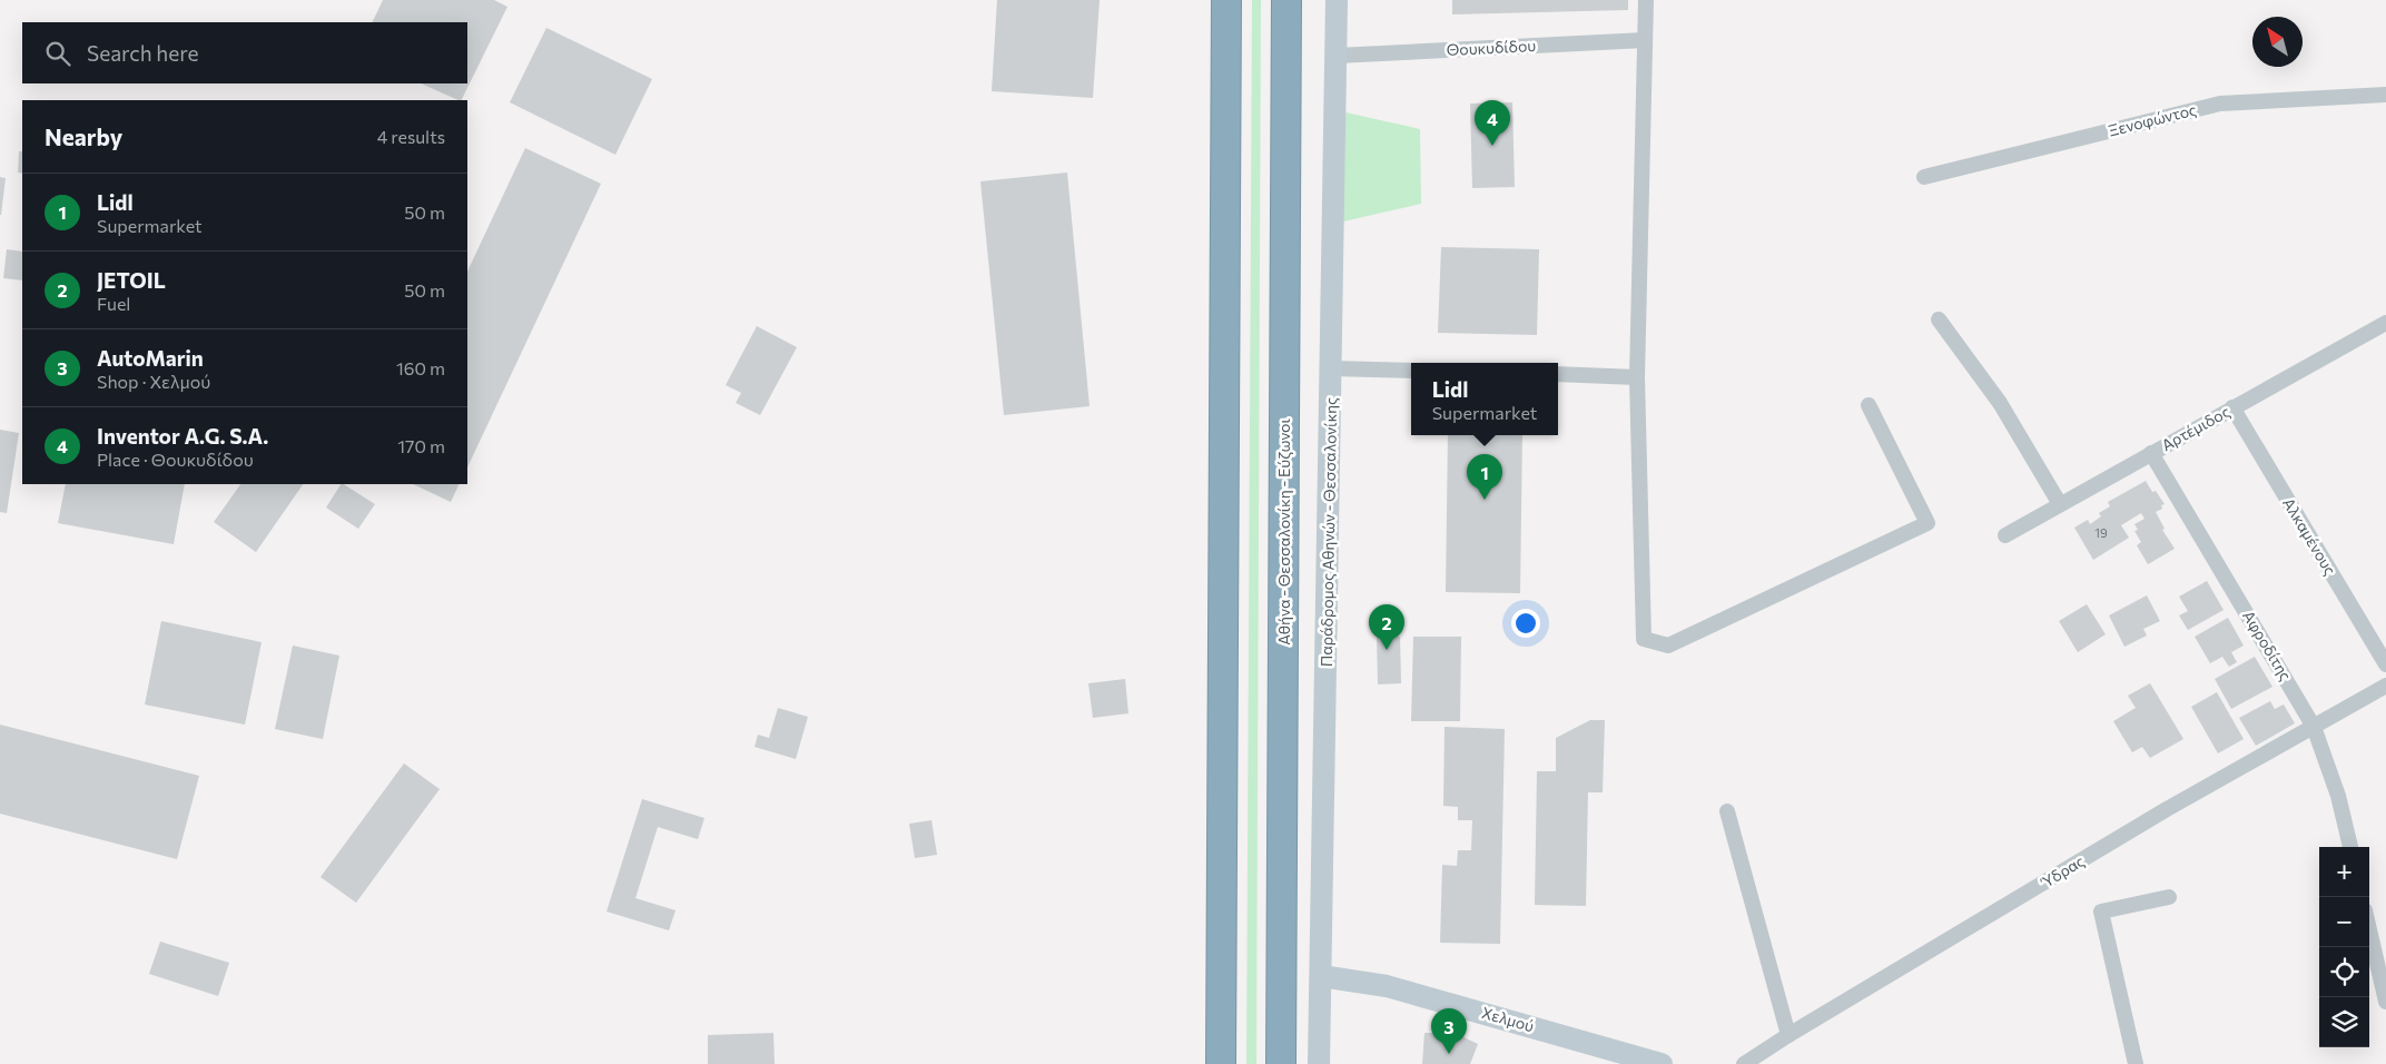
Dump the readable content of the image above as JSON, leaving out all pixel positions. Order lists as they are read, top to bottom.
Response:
{
  "streets": {
    "highway": ["Αθήνα - Θεσσαλονίκη - Εύζωνοι"],
    "main road": ["Παράδρομος Αθηνών - Θεσσαλονίκης", "Χελμού"],
    "street": [
      "Θουκυδίδου",
      "Ξενοφώντος",
      "Αρτέμιδος",
      "Αλκαμένους",
      "Αφροδίτης",
      "Ύδρας"
    ]
  },
  "crossings": [
    ["Θουκυδίδου", "Παράδρομος Αθηνών - Θεσσαλονίκης"],
    ["Αρτέμιδος", "Αλκαμένους"],
    ["Αρτέμιδος", "Αφροδίτης"],
    ["Παράδρομος Αθηνών - Θεσσαλονίκης", "Χελμού"],
    ["Αφροδίτης", "Ύδρας"]
  ],
  "house_numbers": ["19"],
  "north": "top left",
  "page": {
    "search": "Search here",
    "pins": [
      "4",
      "1",
      "2",
      "3"
    ],
    "heading": ["Nearby", "4 results"],
    "list": [
      {
        "mark": "1",
        "name": "Lidl",
        "note": "Supermarket",
        "value": "50 m"
      },
      {
        "mark": "2",
        "name": "JETOIL",
        "note": "Fuel",
        "value": "50 m"
      },
      {
        "mark": "3",
        "name": "AutoMarin",
        "note": "Shop · Χελμού",
        "value": "160 m"
      },
      {
        "mark": "4",
        "name": "Inventor A.G. S.A.",
        "note": "Place · Θουκυδίδου",
        "value": "170 m"
      }
    ],
    "popup": ["Lidl", "Supermarket"],
    "map_buttons": ["+", "−"]
  }
}
